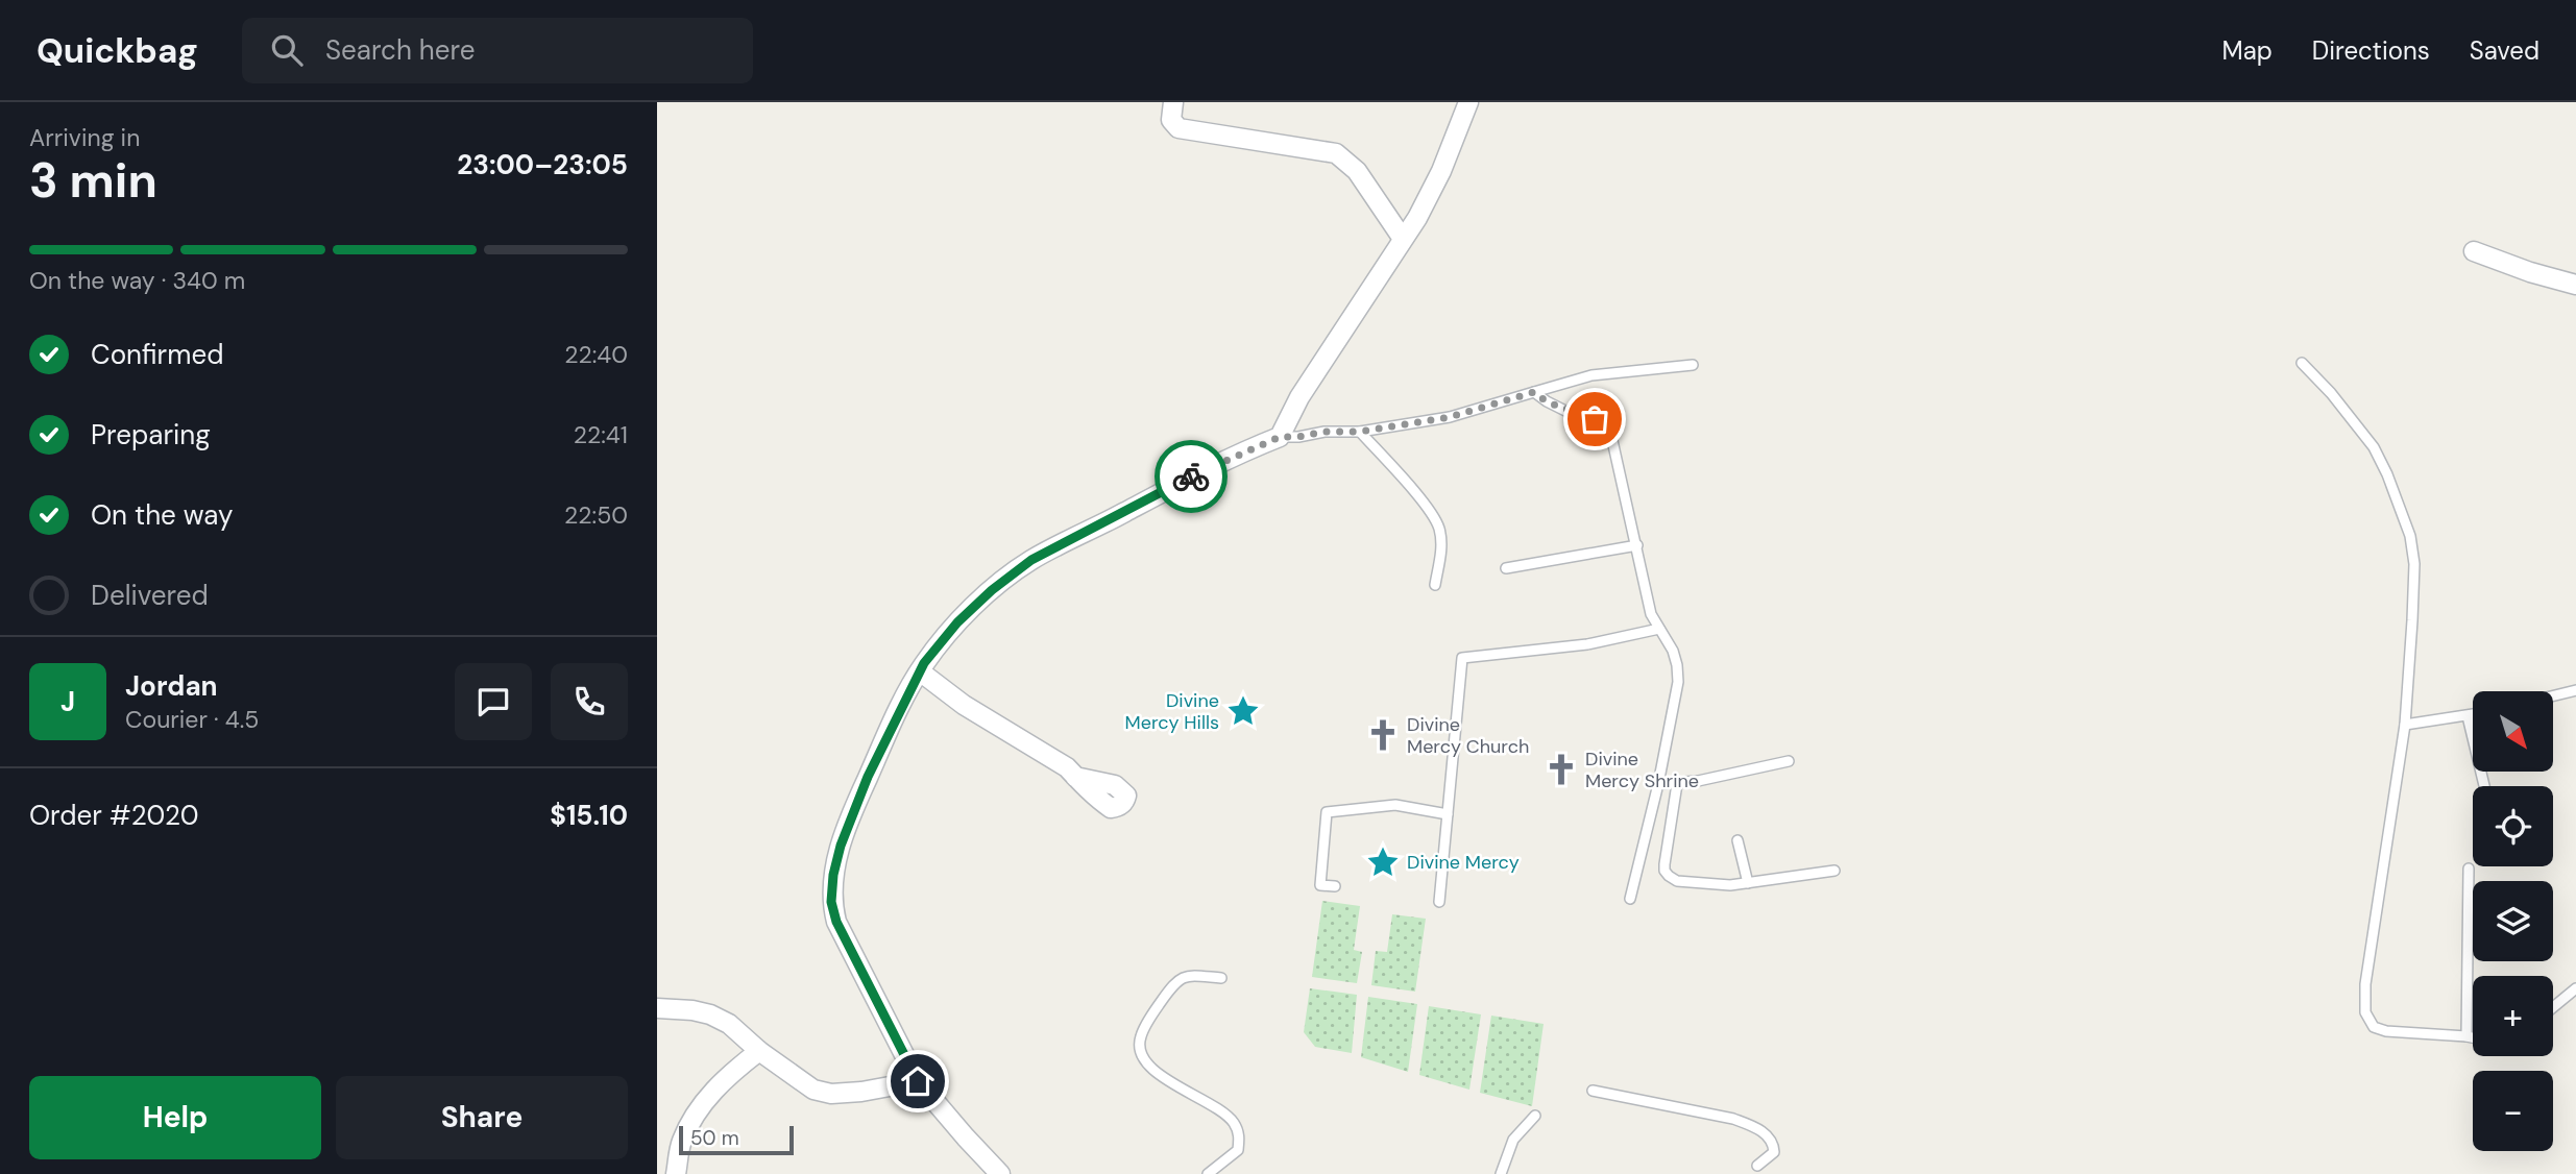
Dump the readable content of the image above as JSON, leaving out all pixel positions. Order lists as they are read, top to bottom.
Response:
{
  "places": {
    "place": ["Divine Mercy Hills", "Divine Mercy"],
    "church": ["Divine Mercy Church", "Divine Mercy Shrine"]
  },
  "scale_bar": "50 m",
  "north": "bottom right",
  "page": {
    "header": "Quickbag",
    "search": "Search here",
    "nav": ["Map", "Directions", "Saved"],
    "heading": ["3 min", "Arriving in", "23:00–23:05"],
    "panel": [
      "Jordan",
      "Courier · 4.5",
      "Order #2020",
      "$15.10"
    ],
    "bar": "On the way · 340 m",
    "list": [
      ["Confirmed", "22:40"],
      ["Preparing", "22:41"],
      ["On the way", "22:50"],
      "Delivered"
    ],
    "round": "J",
    "map_buttons": ["+", "−"],
    "buttons": ["Help", "Share"],
    "scale": "50 m"
  }
}
